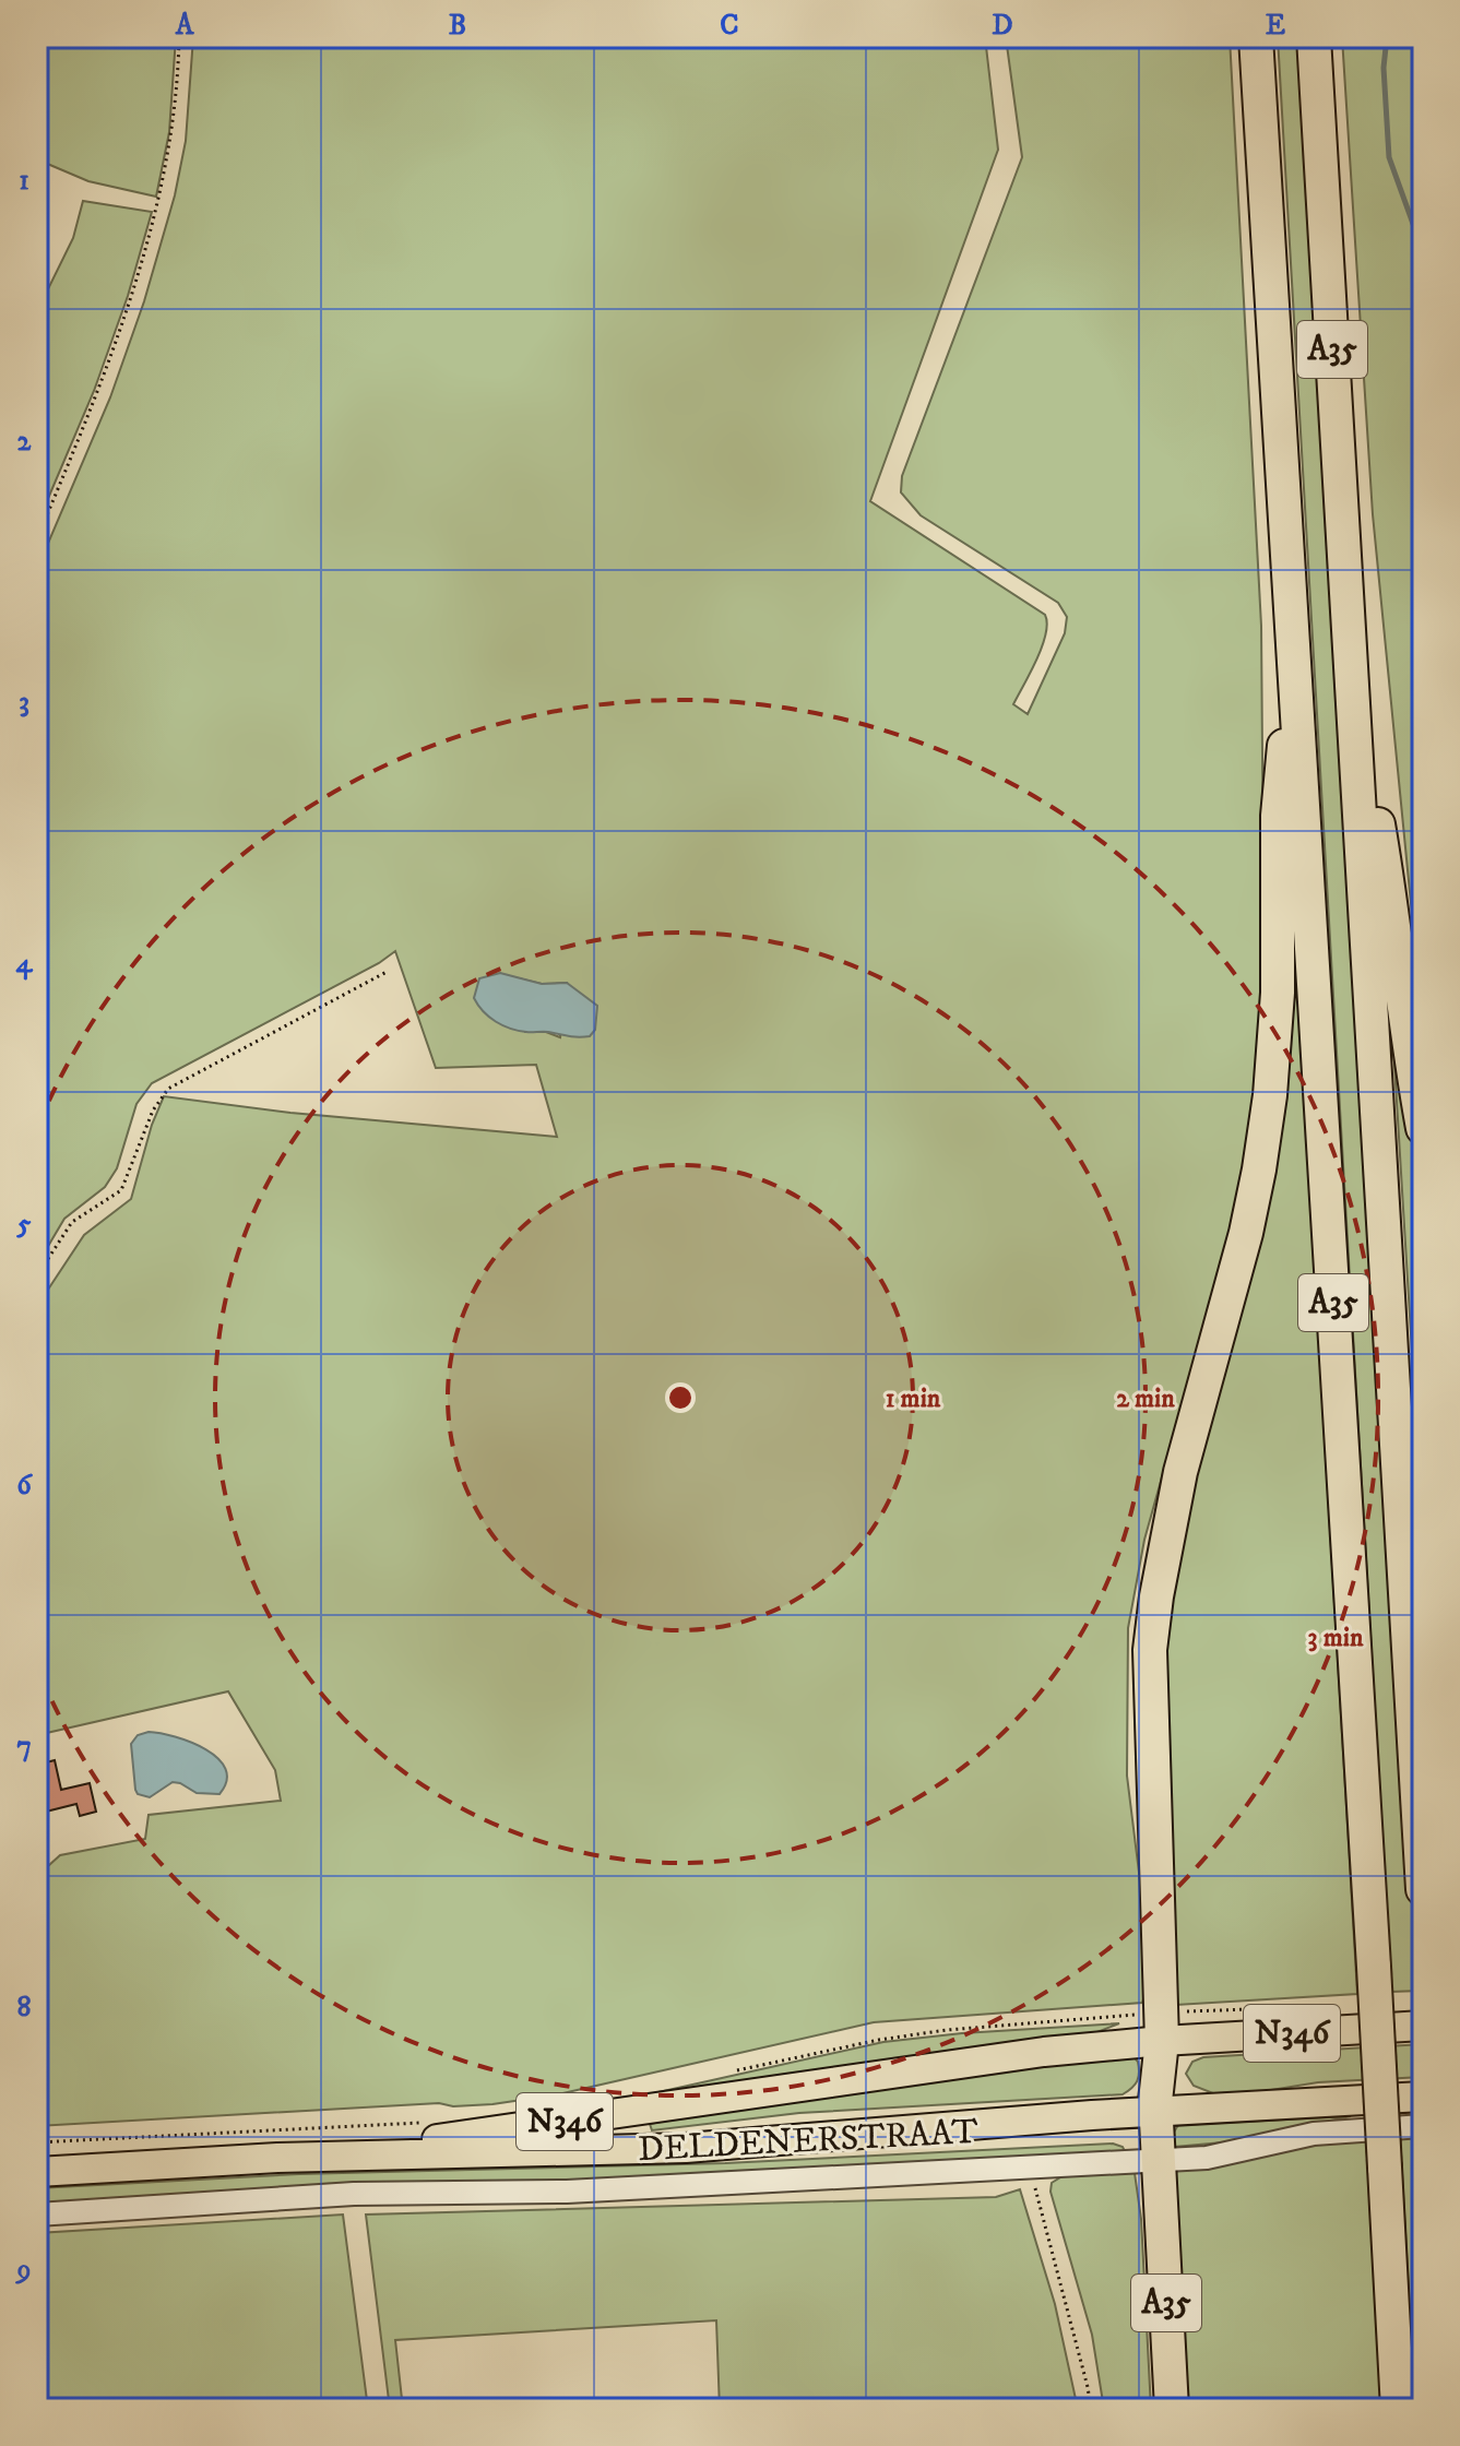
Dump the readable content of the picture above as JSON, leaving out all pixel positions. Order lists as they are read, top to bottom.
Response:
{
  "streets": {
    "highway": ["A35"],
    "main road": ["N346", "DELDENERSTRAAT"]
  },
  "crossings": [
    ["A35", "DELDENERSTRAAT"]
  ],
  "grid": {
    "columns": [
      "A",
      "B",
      "C",
      "D",
      "E"
    ],
    "rows": [
      "1",
      "2",
      "3",
      "4",
      "5",
      "6",
      "7",
      "8",
      "9"
    ]
  },
  "rings": ["1 min", "2 min", "3 min"]
}
